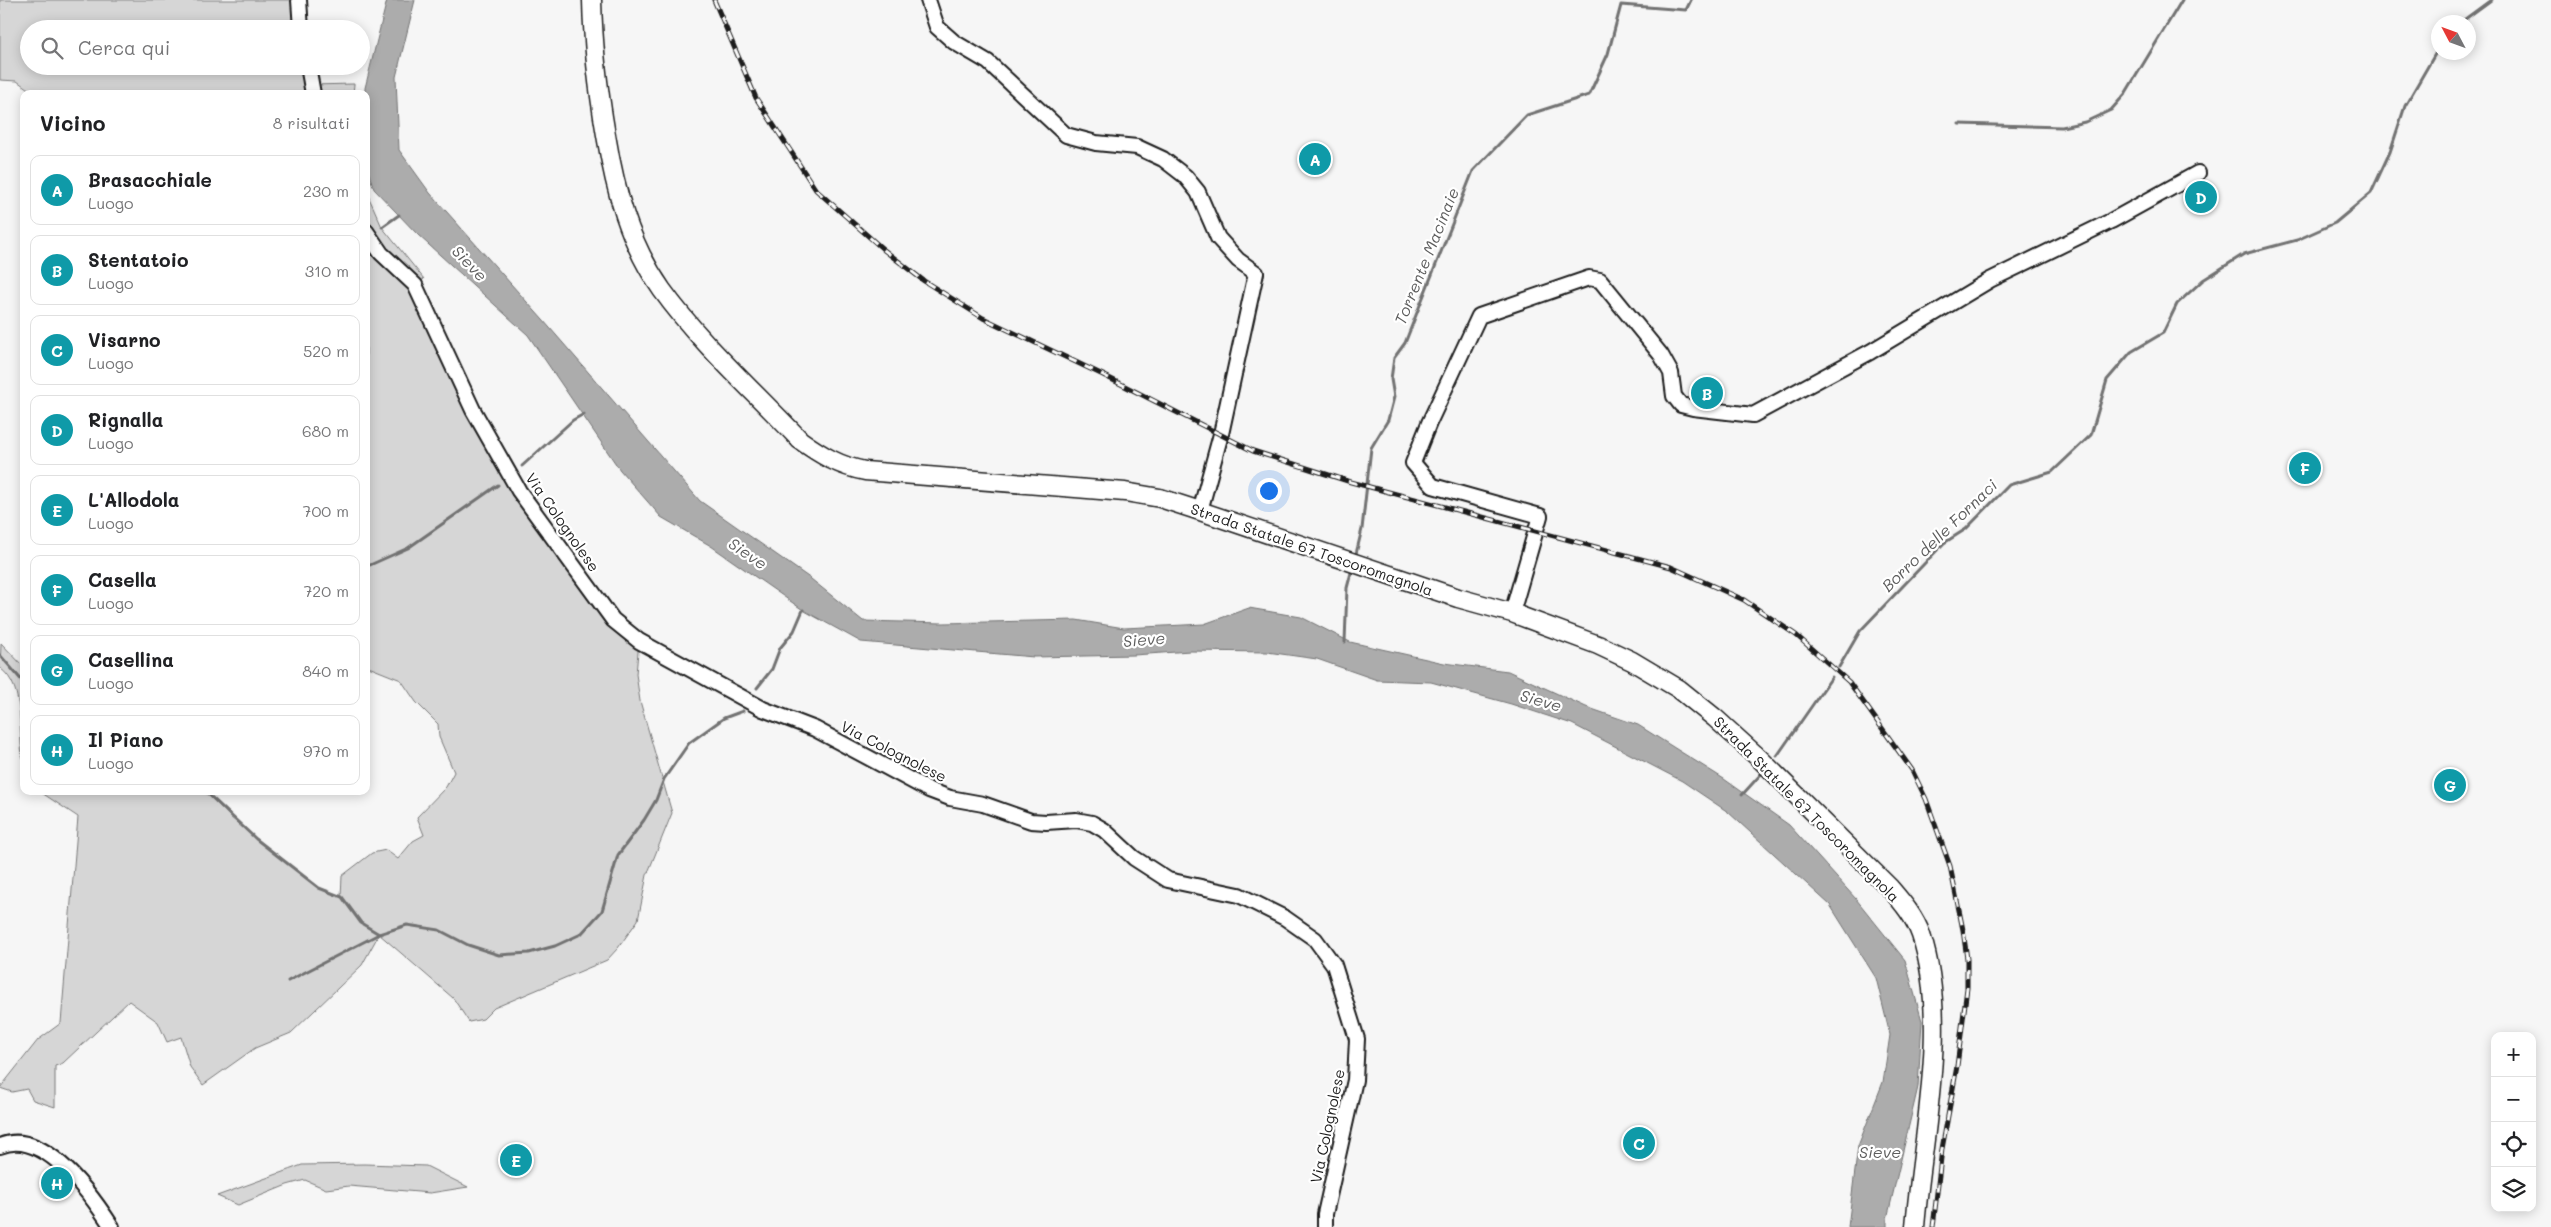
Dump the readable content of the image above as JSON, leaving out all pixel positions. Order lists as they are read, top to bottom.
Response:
{
  "streets": {
    "main road": ["Strada Statale 67 Toscoromagnola"],
    "street": ["Via Colognolese"]
  },
  "water": ["Torrente Macinaie", "Sieve", "Borro delle Fornaci"],
  "north": "top left",
  "page": {
    "search": "Cerca qui",
    "heading": ["Vicino", "8 risultati"],
    "pins": [
      "A",
      "D",
      "B",
      "F",
      "G",
      "C",
      "E",
      "H"
    ],
    "list": [
      {
        "mark": "A",
        "name": "Brasacchiale",
        "note": "Luogo",
        "value": "230 m"
      },
      {
        "mark": "B",
        "name": "Stentatoio",
        "note": "Luogo",
        "value": "310 m"
      },
      {
        "mark": "C",
        "name": "Visarno",
        "note": "Luogo",
        "value": "520 m"
      },
      {
        "mark": "D",
        "name": "Rignalla",
        "note": "Luogo",
        "value": "680 m"
      },
      {
        "mark": "E",
        "name": "L'Allodola",
        "note": "Luogo",
        "value": "700 m"
      },
      {
        "mark": "F",
        "name": "Casella",
        "note": "Luogo",
        "value": "720 m"
      },
      {
        "mark": "G",
        "name": "Casellina",
        "note": "Luogo",
        "value": "840 m"
      },
      {
        "mark": "H",
        "name": "Il Piano",
        "note": "Luogo",
        "value": "970 m"
      }
    ],
    "map_buttons": ["+", "−"]
  }
}
